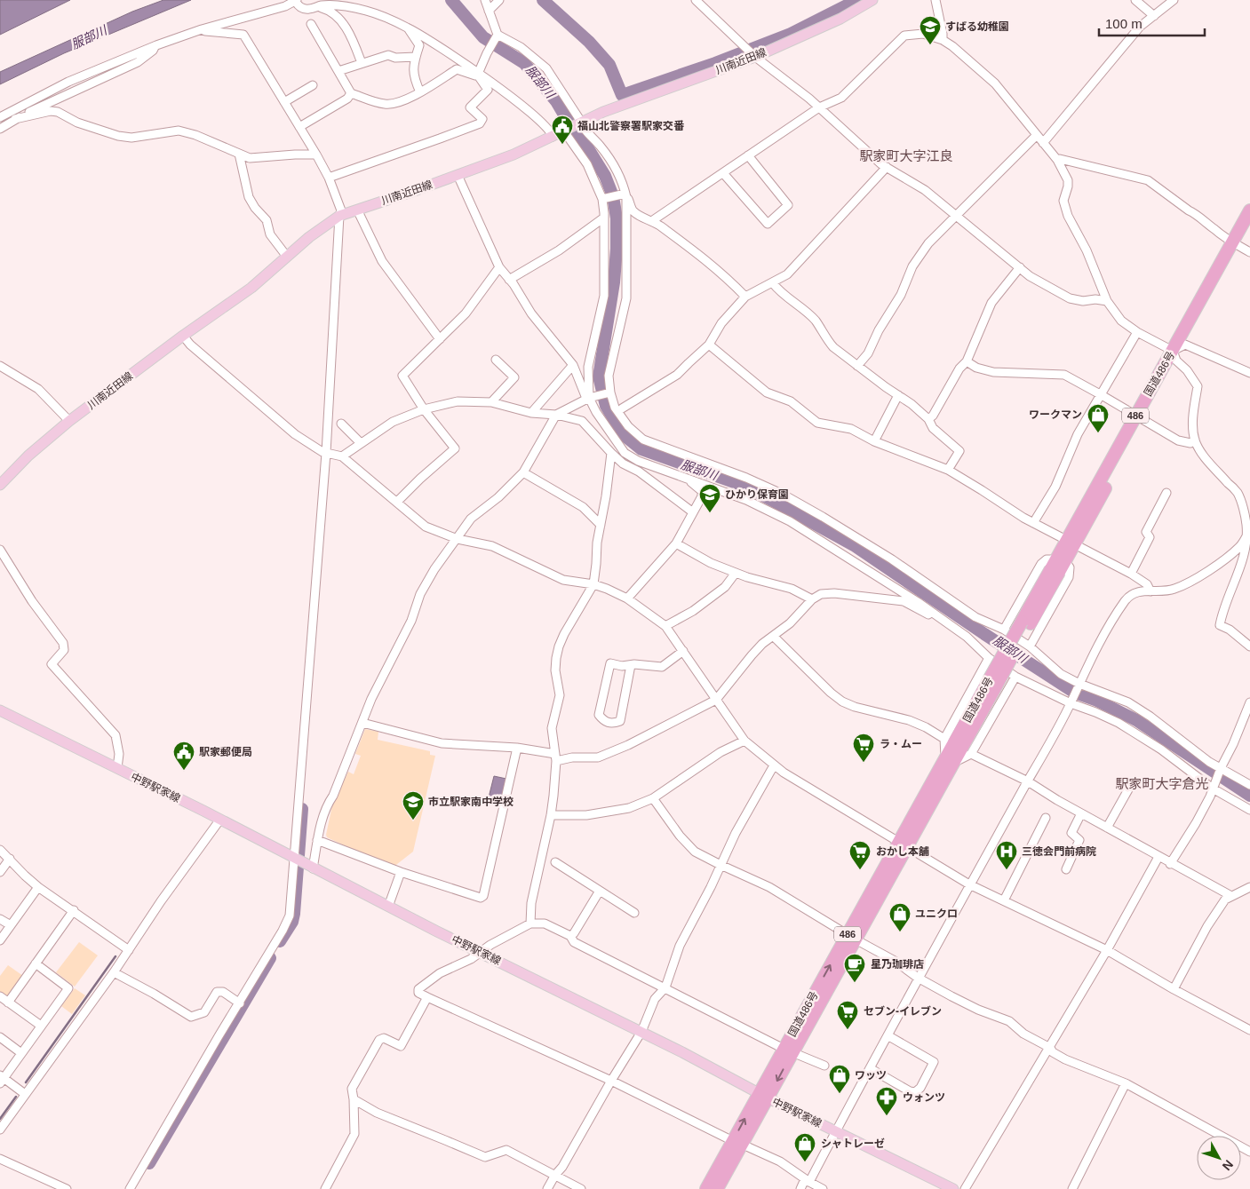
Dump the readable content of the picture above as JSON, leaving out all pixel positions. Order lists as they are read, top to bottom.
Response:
{
  "streets": {
    "highway": ["国道486号", "486"],
    "main road": ["川南近田線", "中野駅家線"]
  },
  "crossings": [
    ["国道486号", "中野駅家線"]
  ],
  "districts": ["駅家町大字江良", "駅家町大字倉光"],
  "water": ["服部川"],
  "places": {
    "school or university": ["すばる幼稚園", "ひかり保育園", "市立駅家南中学校"],
    "public building": ["福山北警察署駅家交番", "駅家郵便局"],
    "shop": [
      "ワークマン",
      "ユニクロ",
      "ワッツ",
      "シャトレーゼ"
    ],
    "supermarket": ["ラ・ムー", "おかし本舗", "セブン-イレブン"],
    "hospital": ["三徳会門前病院"],
    "cafe": ["星乃珈琲店"],
    "pharmacy": ["ウォンツ"]
  },
  "scale_bar": "100 m",
  "north": "bottom right"
}
